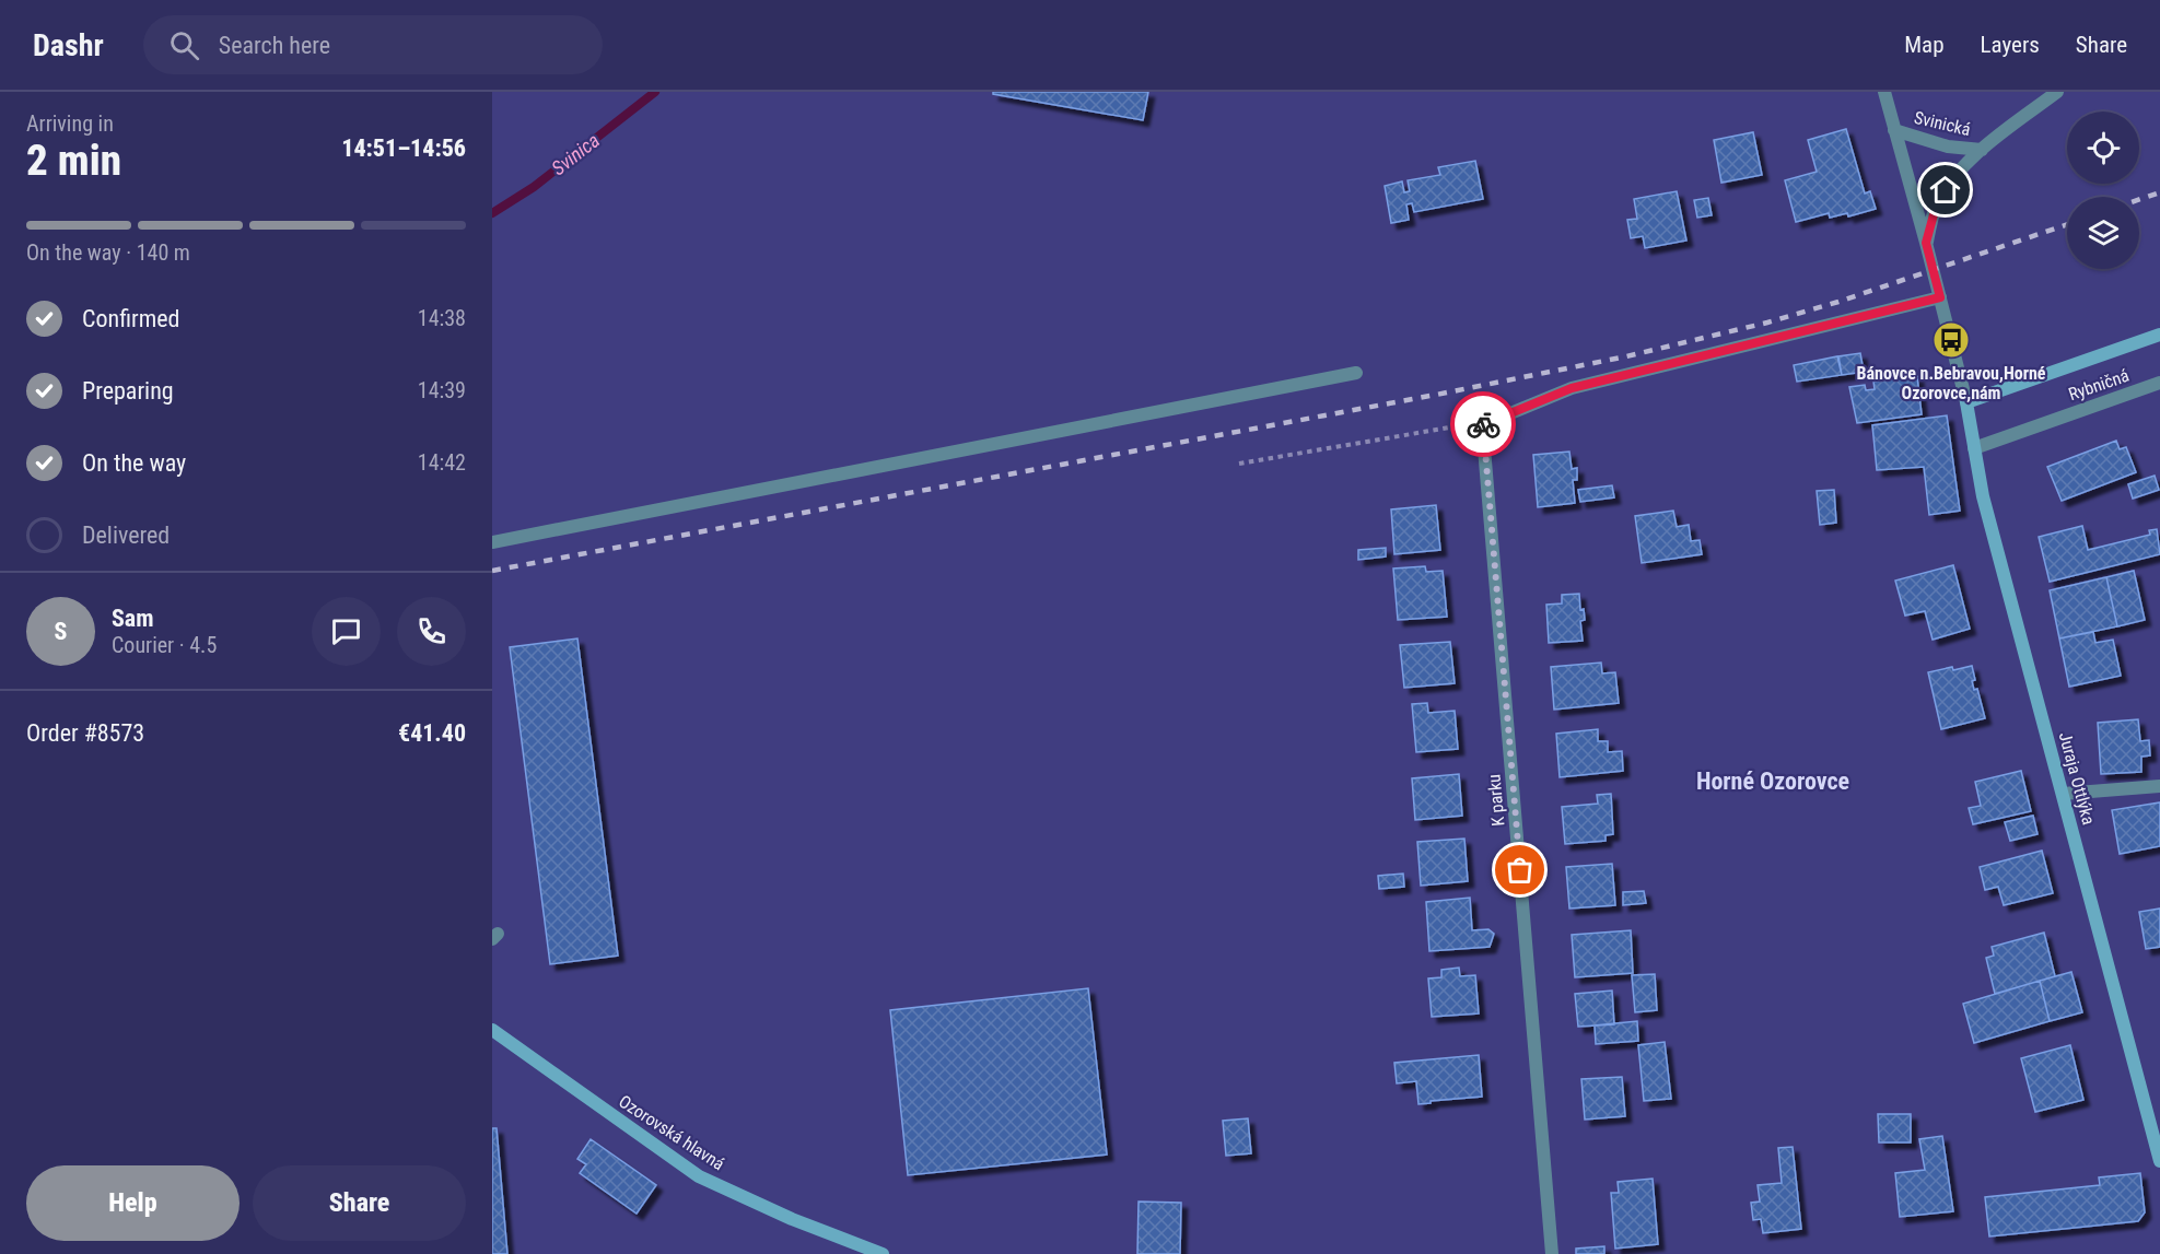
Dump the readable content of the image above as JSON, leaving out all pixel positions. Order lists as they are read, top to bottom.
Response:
{
  "streets": {
    "street": [
      "Svinická",
      "Rybničná",
      "Juraja Ottlýka",
      "K parku",
      "Ozorovská hlavná"
    ]
  },
  "crossings": [
    ["Rybničná", "Juraja Ottlýka"]
  ],
  "districts": ["Horné Ozorovce"],
  "water": ["Svinica"],
  "places": {
    "bus stop": ["Bánovce n.Bebravou,Horné Ozorovce,nám"]
  },
  "page": {
    "header": "Dashr",
    "search": "Search here",
    "nav": ["Map", "Layers", "Share"],
    "heading": ["2 min", "Arriving in", "14:51–14:56"],
    "panel": [
      "Sam",
      "Courier · 4.5",
      "Order #8573",
      "€41.40"
    ],
    "bar": "On the way · 140 m",
    "list": [
      ["Confirmed", "14:38"],
      ["Preparing", "14:39"],
      ["On the way", "14:42"],
      "Delivered"
    ],
    "round": "S",
    "buttons": ["Help", "Share"]
  }
}
